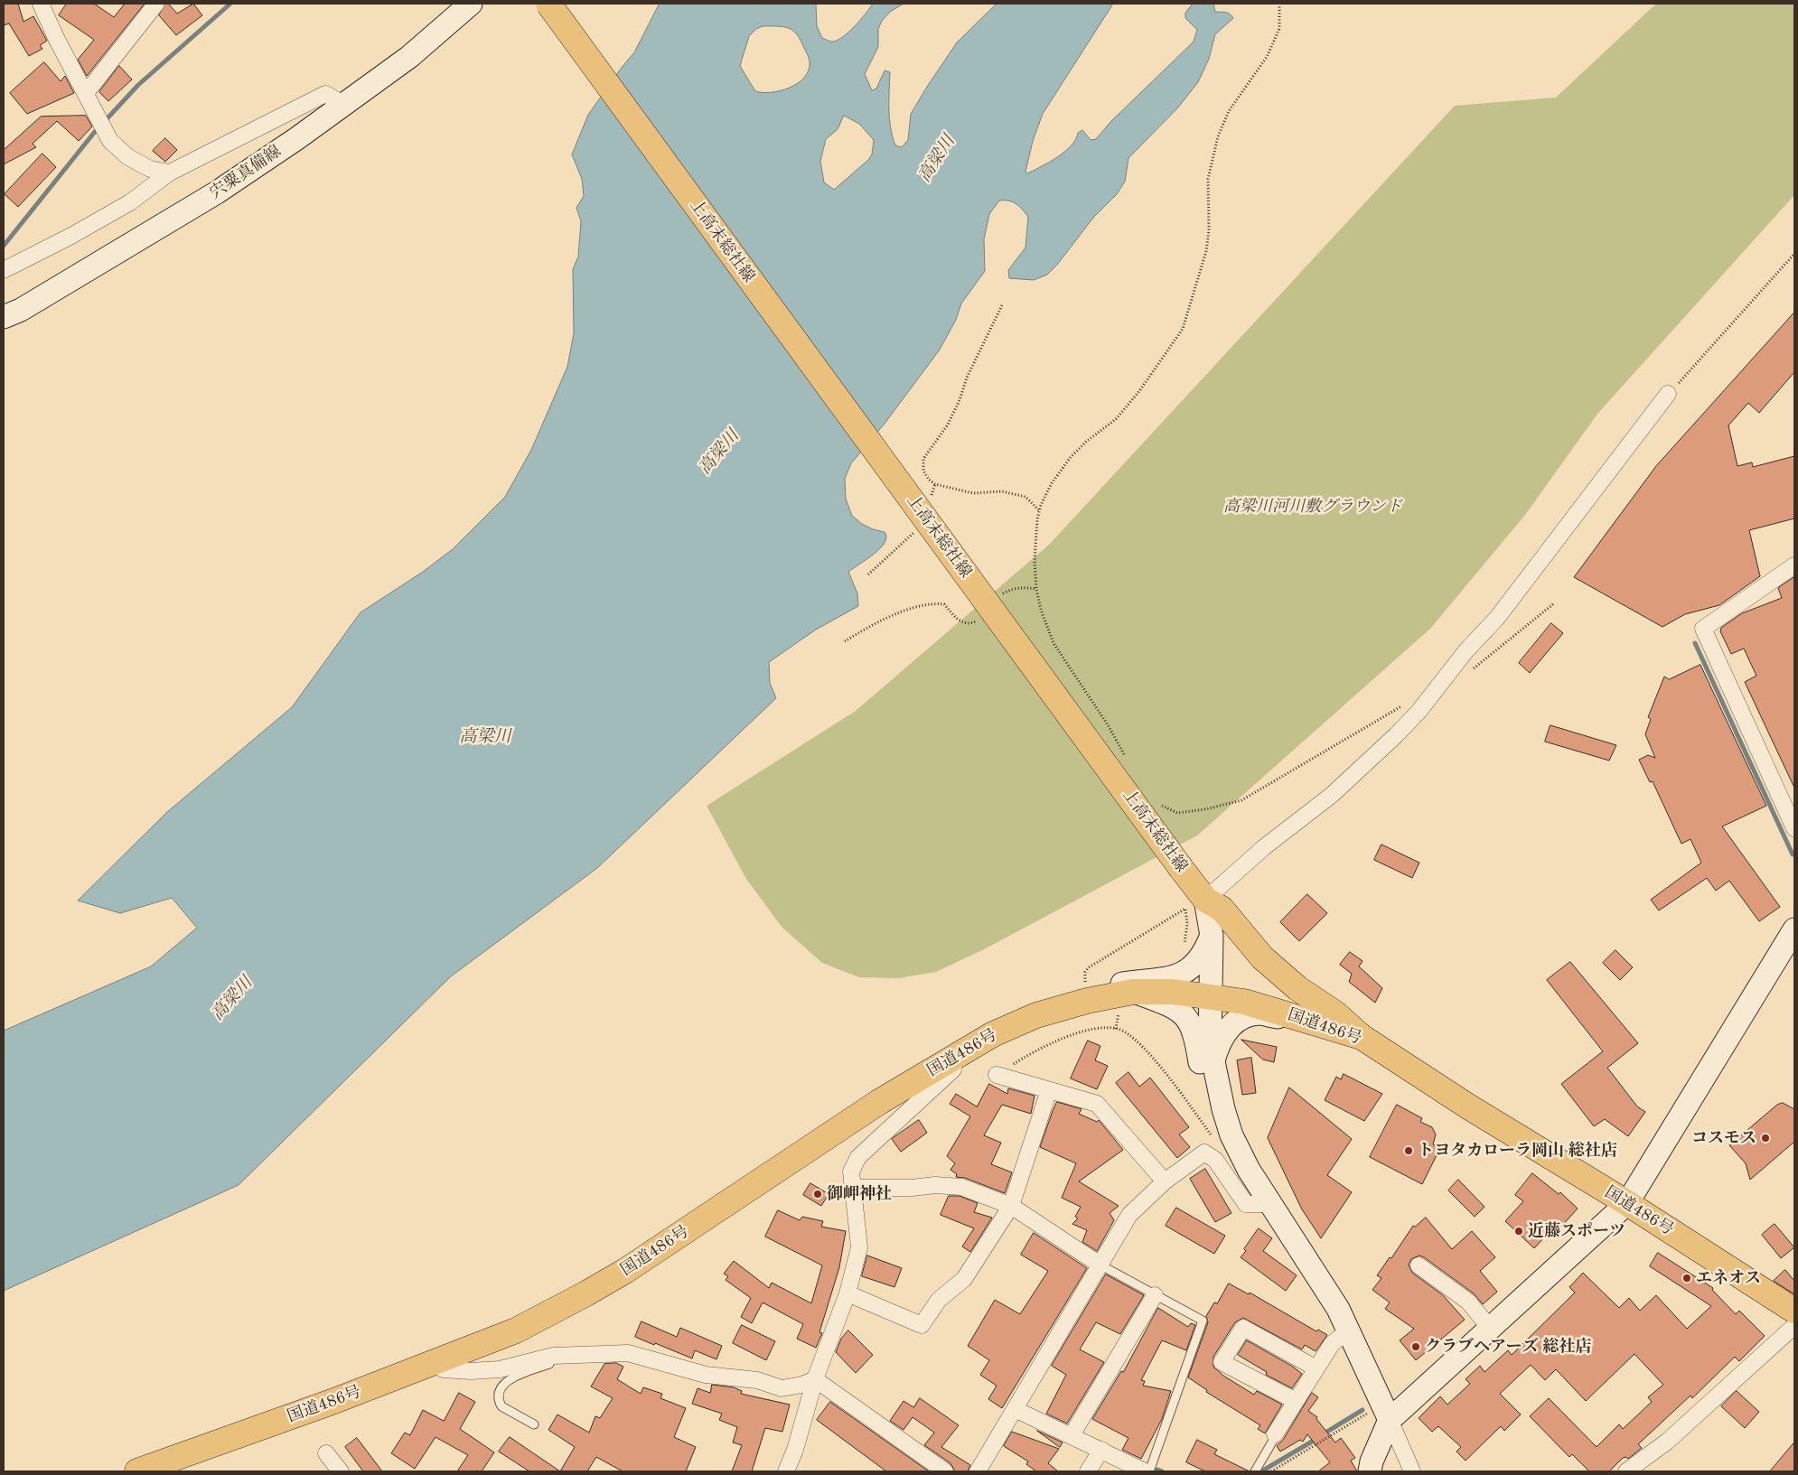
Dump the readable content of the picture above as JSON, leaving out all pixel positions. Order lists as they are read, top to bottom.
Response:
{
  "streets": {
    "main road": ["上高末総社線", "国道486号"],
    "street": ["宍粟真備線"]
  },
  "crossings": [
    ["上高末総社線", "国道486号"]
  ],
  "water": ["高梁川"],
  "parks": ["高梁川河川敷グラウンド"],
  "places": [
    "コスモス",
    "トヨタカローラ岡山 総社店",
    "御岬神社",
    "近藤スポーツ",
    "エネオス",
    "クラブヘアーズ 総社店"
  ]
}
